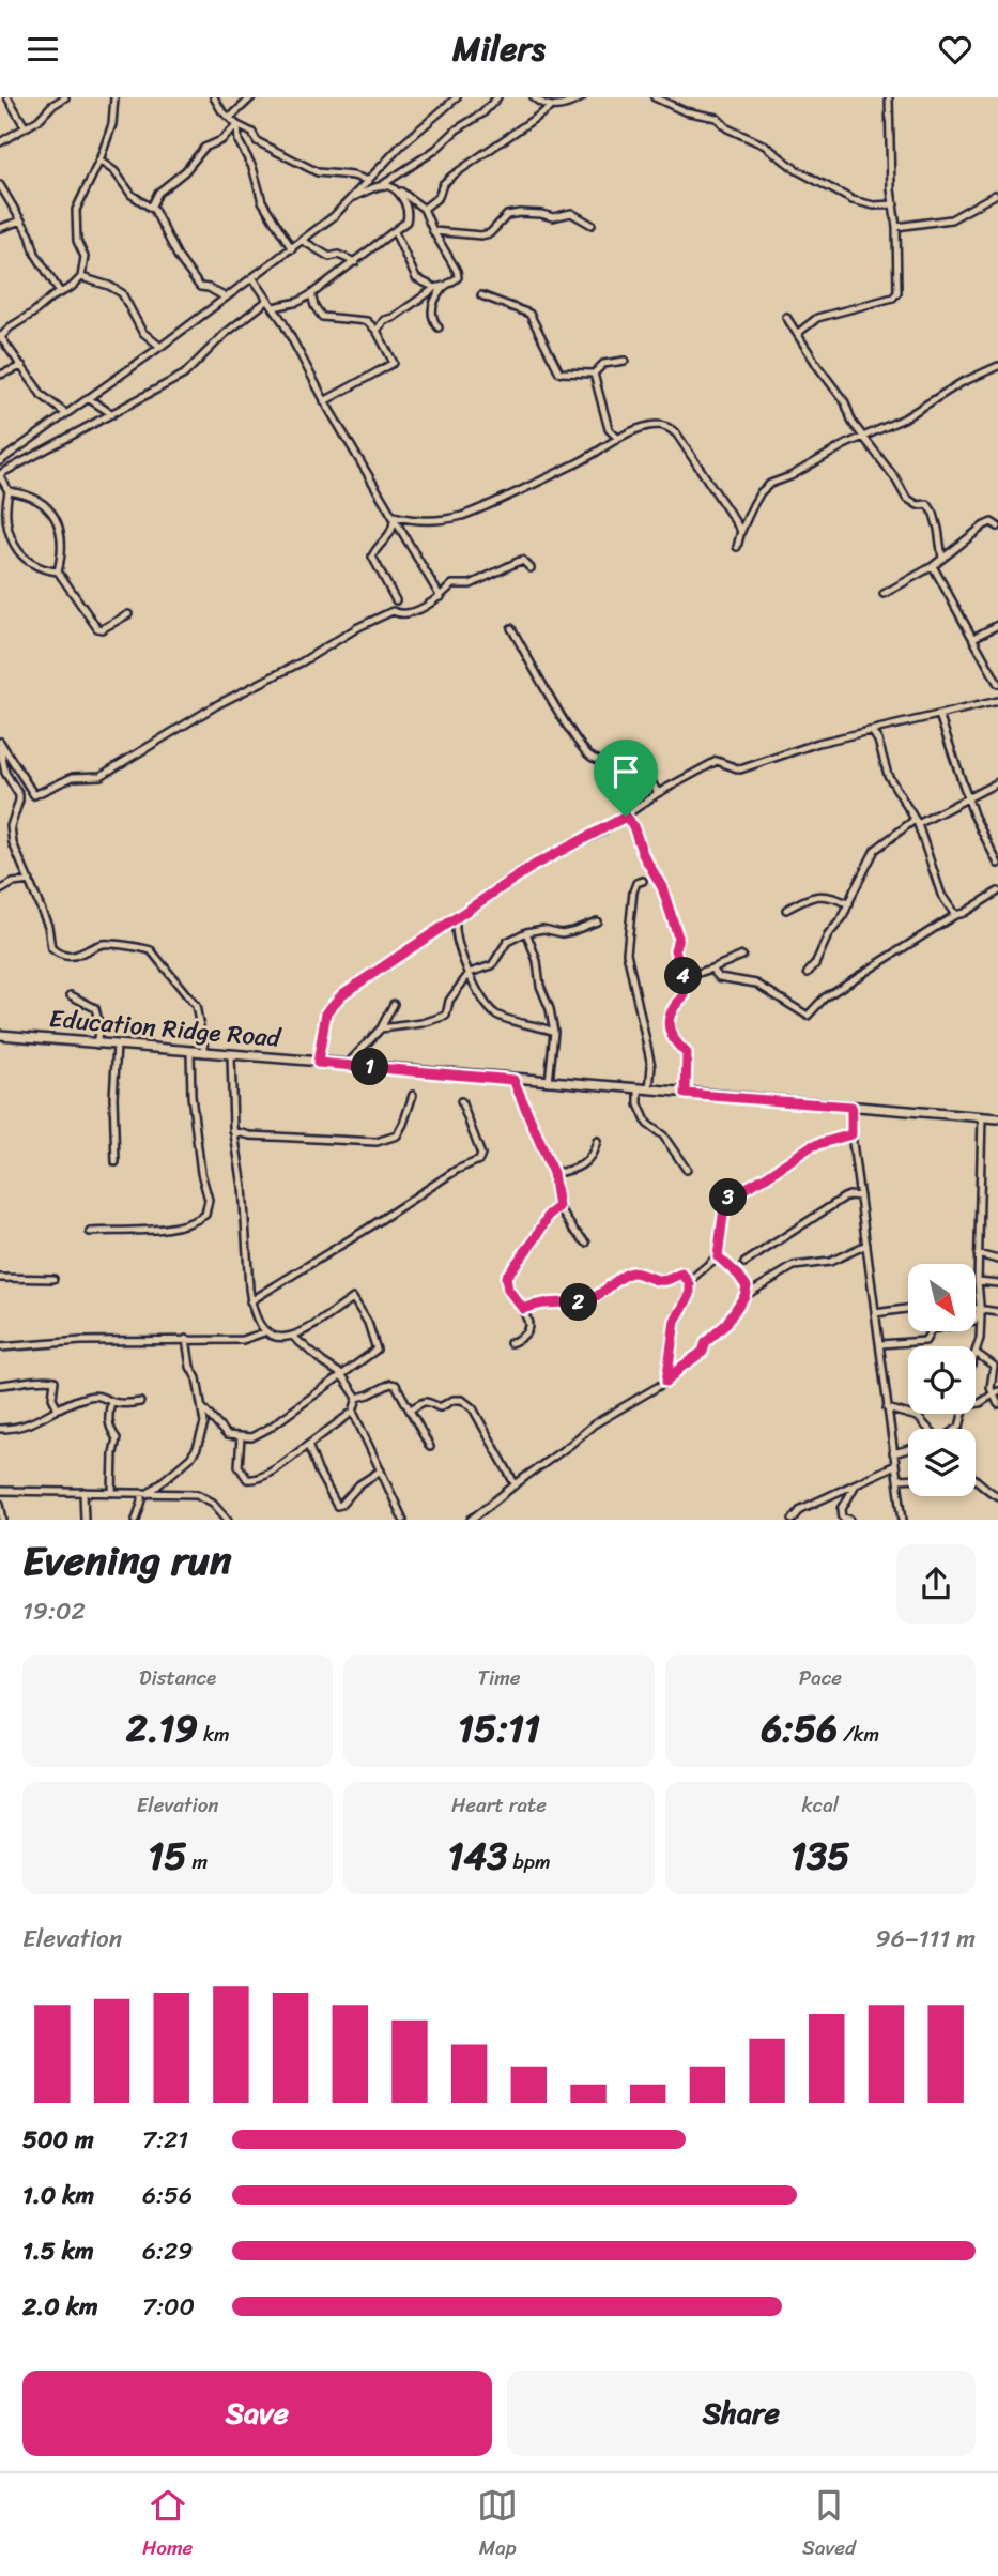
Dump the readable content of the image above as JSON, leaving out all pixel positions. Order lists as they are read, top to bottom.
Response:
{
  "streets": {
    "main road": ["Education Ridge Road"]
  },
  "north": "bottom right",
  "page": {
    "header": "Milers",
    "pins": [
      "4",
      "1",
      "3",
      "2"
    ],
    "heading": ["Evening run", "19:02"],
    "stats": [
      ["Distance", "2.19 km"],
      ["Time", "15:11"],
      ["Pace", "6:56 /km"],
      ["Elevation", "15 m"],
      ["Heart rate", "143 bpm"],
      ["kcal", "135"]
    ],
    "chart": ["Elevation", "96–111 m"],
    "list": [
      {
        "name": "500 m",
        "note": "7:21"
      },
      {
        "name": "1.0 km",
        "note": "6:56"
      },
      {
        "name": "1.5 km",
        "note": "6:29"
      },
      {
        "name": "2.0 km",
        "note": "7:00"
      }
    ],
    "buttons": ["Save", "Share"],
    "tabs": ["Home", "Map", "Saved"]
  }
}
